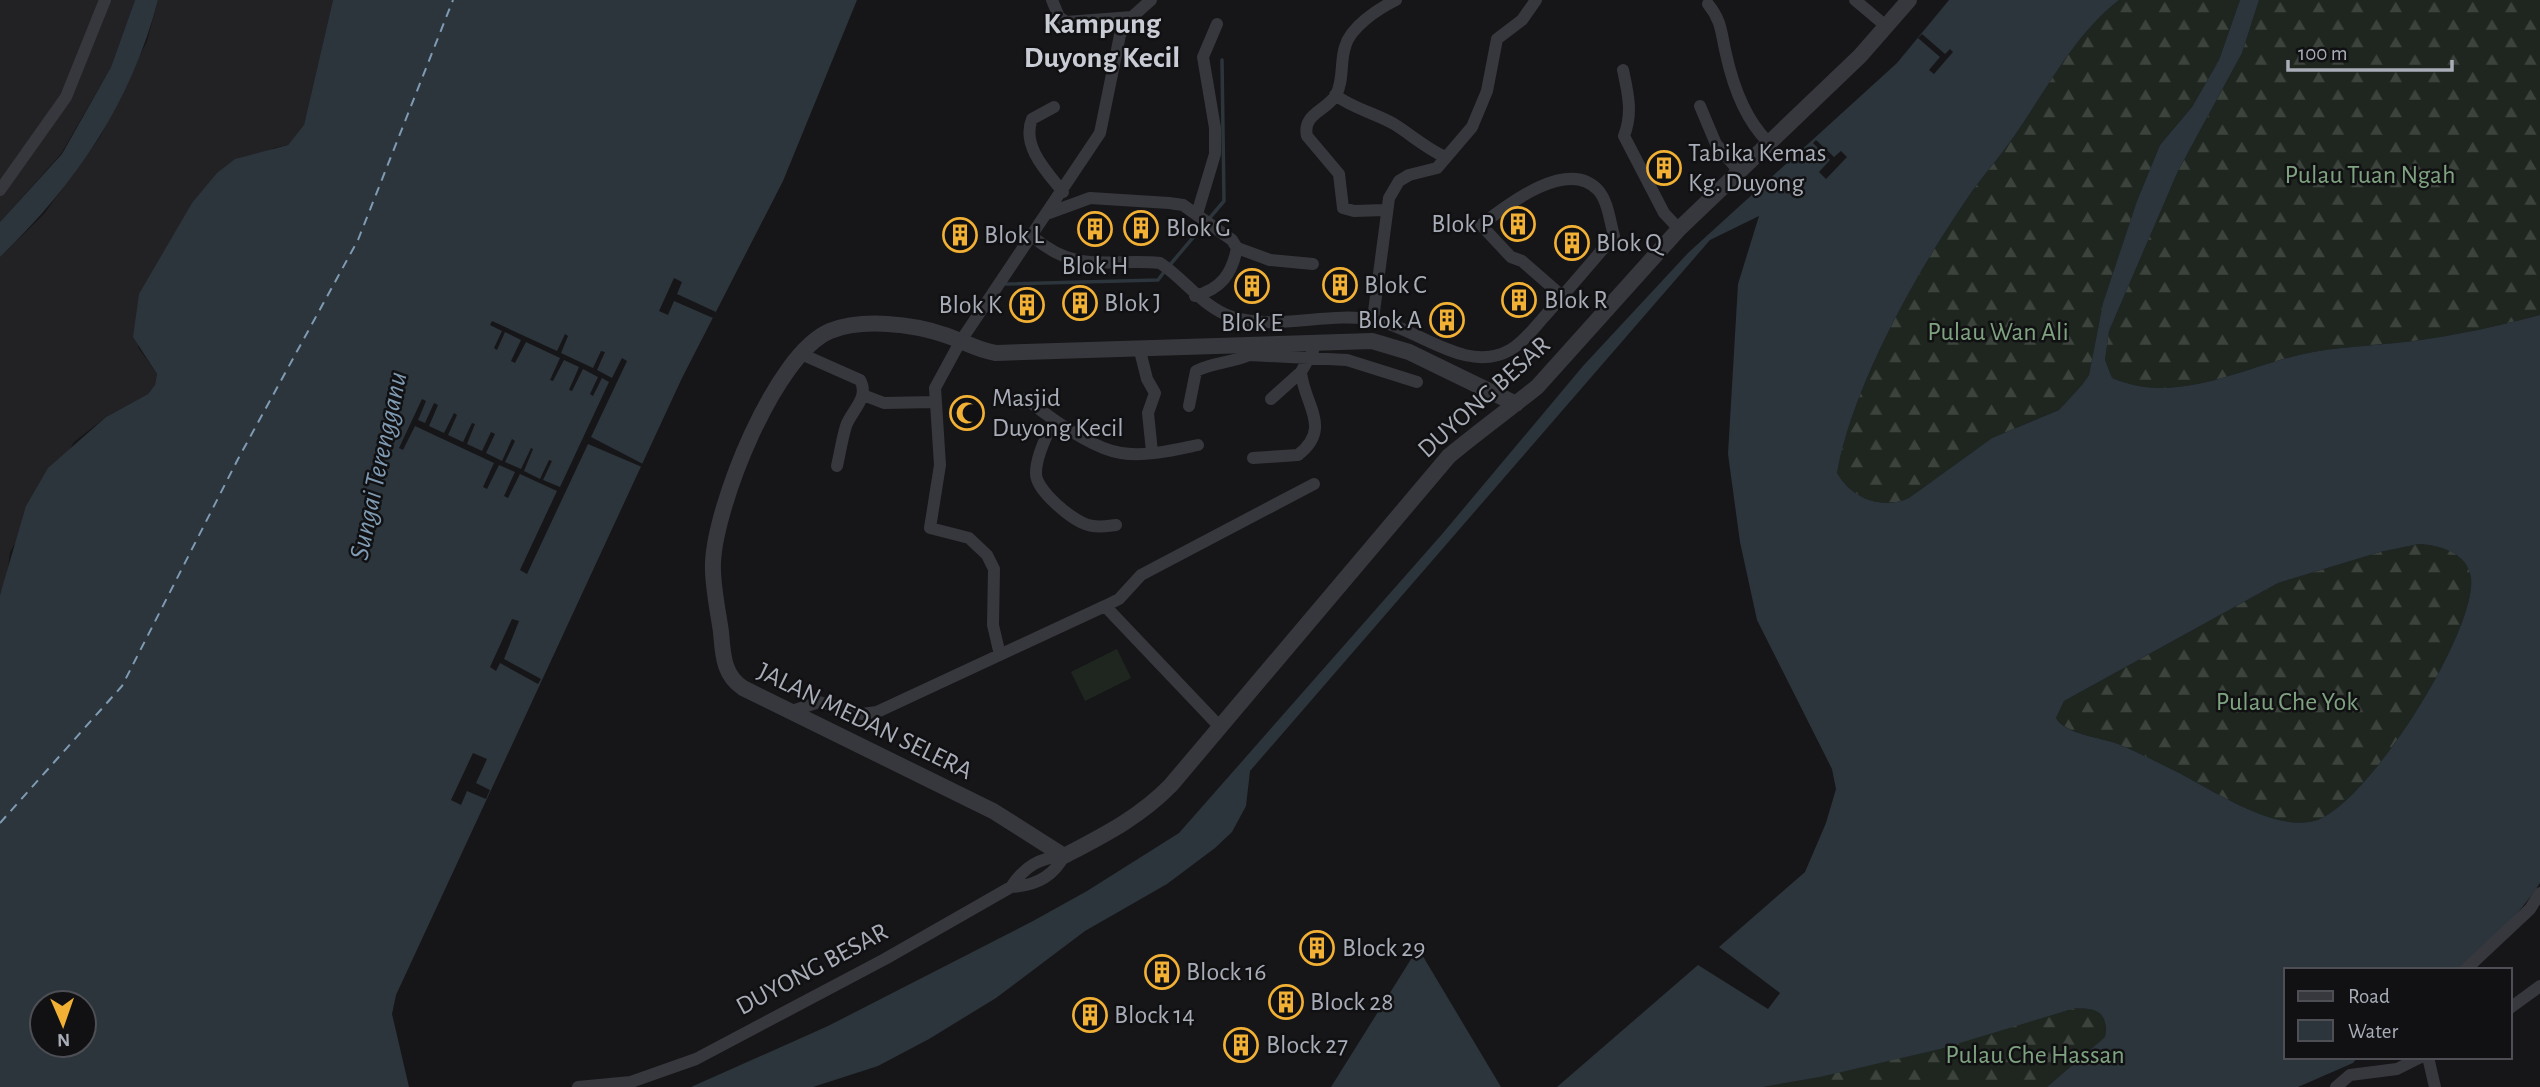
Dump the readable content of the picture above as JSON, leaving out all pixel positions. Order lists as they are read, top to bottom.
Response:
{
  "streets": {
    "street": ["DUYONG BESAR", "JALAN MEDAN SELERA"]
  },
  "crossings": [
    ["DUYONG BESAR", "JALAN MEDAN SELERA"]
  ],
  "districts": ["Kampung Duyong Kecil"],
  "water": ["Sungai Terengganu"],
  "parks": [
    "Pulau Tuan Ngah",
    "Pulau Wan Ali",
    "Pulau Che Yok",
    "Pulau Che Hassan"
  ],
  "places": {
    "building": [
      "Tabika Kemas Kg. Duyong",
      "Blok P",
      "Blok G",
      "Blok H",
      "Blok L",
      "Blok Q",
      "Blok C",
      "Blok E",
      "Blok R",
      "Blok J",
      "Blok K",
      "Blok A",
      "Block 29",
      "Block 16",
      "Block 28",
      "Block 14",
      "Block 27"
    ],
    "mosque": ["Masjid Duyong Kecil"]
  },
  "legend": ["Road", "Water"],
  "scale_bar": "100 m",
  "north": "bottom"
}
